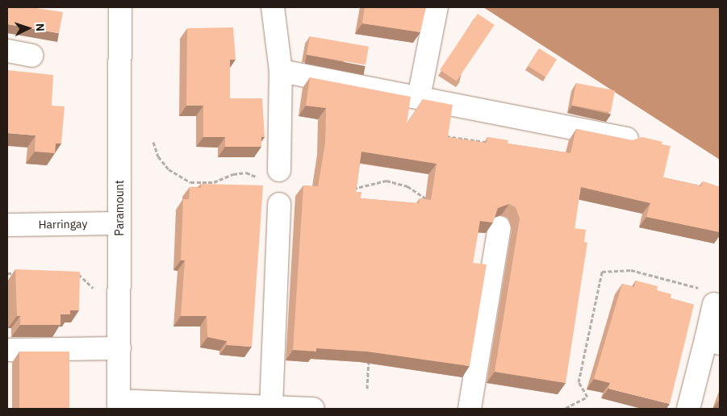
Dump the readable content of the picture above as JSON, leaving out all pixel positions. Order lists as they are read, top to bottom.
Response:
{
  "streets": {
    "street": ["Paramount", "Harringay"]
  },
  "crossings": [
    ["Paramount", "Harringay"]
  ],
  "north": "right"
}
